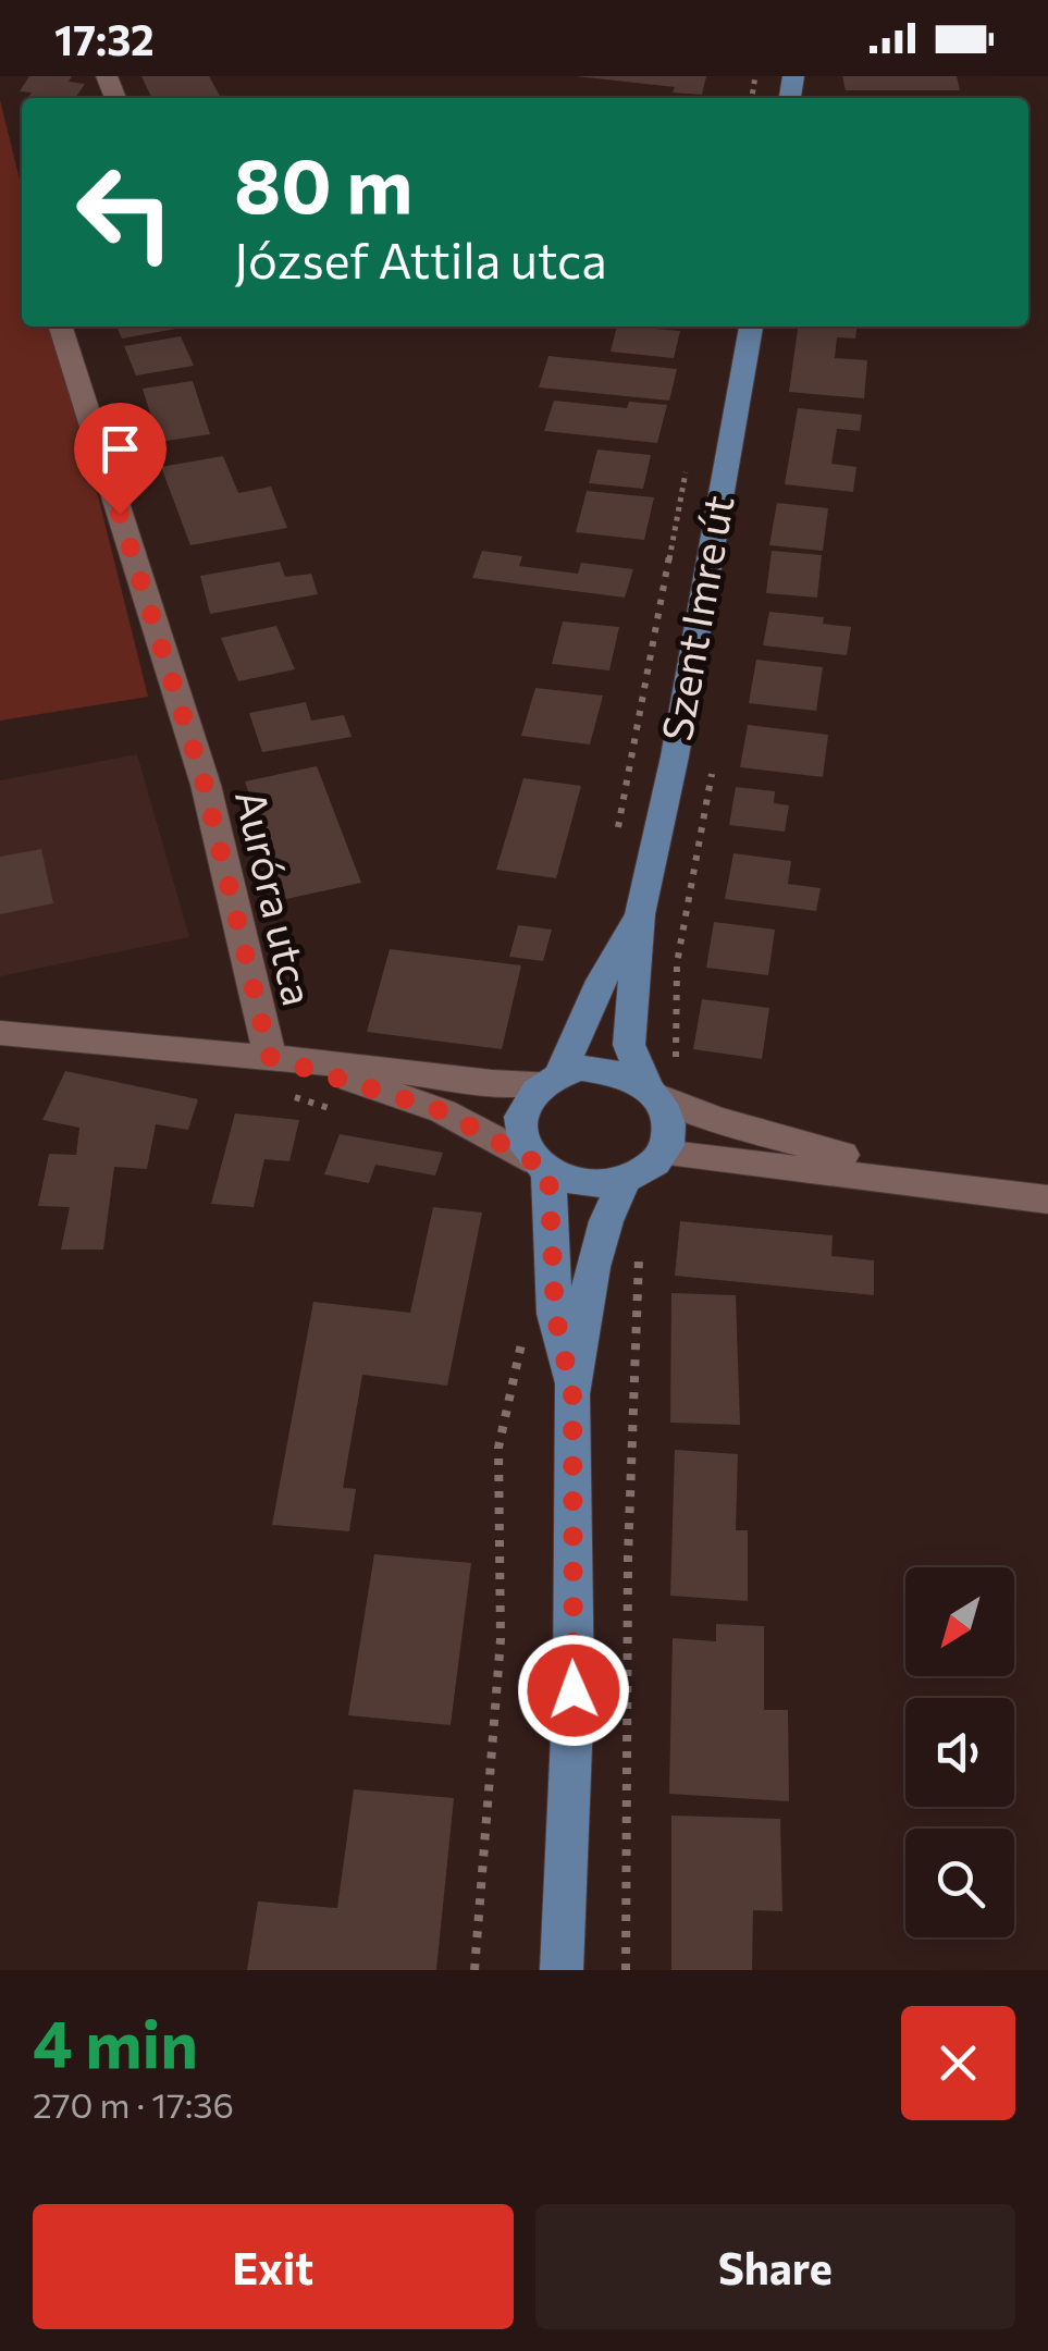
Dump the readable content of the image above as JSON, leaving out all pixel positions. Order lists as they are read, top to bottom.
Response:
{
  "streets": {
    "main road": ["Szent Imre út"],
    "street": ["Auróra utca"]
  },
  "north": "bottom left",
  "page": {
    "status": "17:32",
    "turn": ["80 m", "József Attila utca"],
    "heading": ["4 min", "270 m · 17:36"],
    "buttons": ["Exit", "Share"]
  }
}
